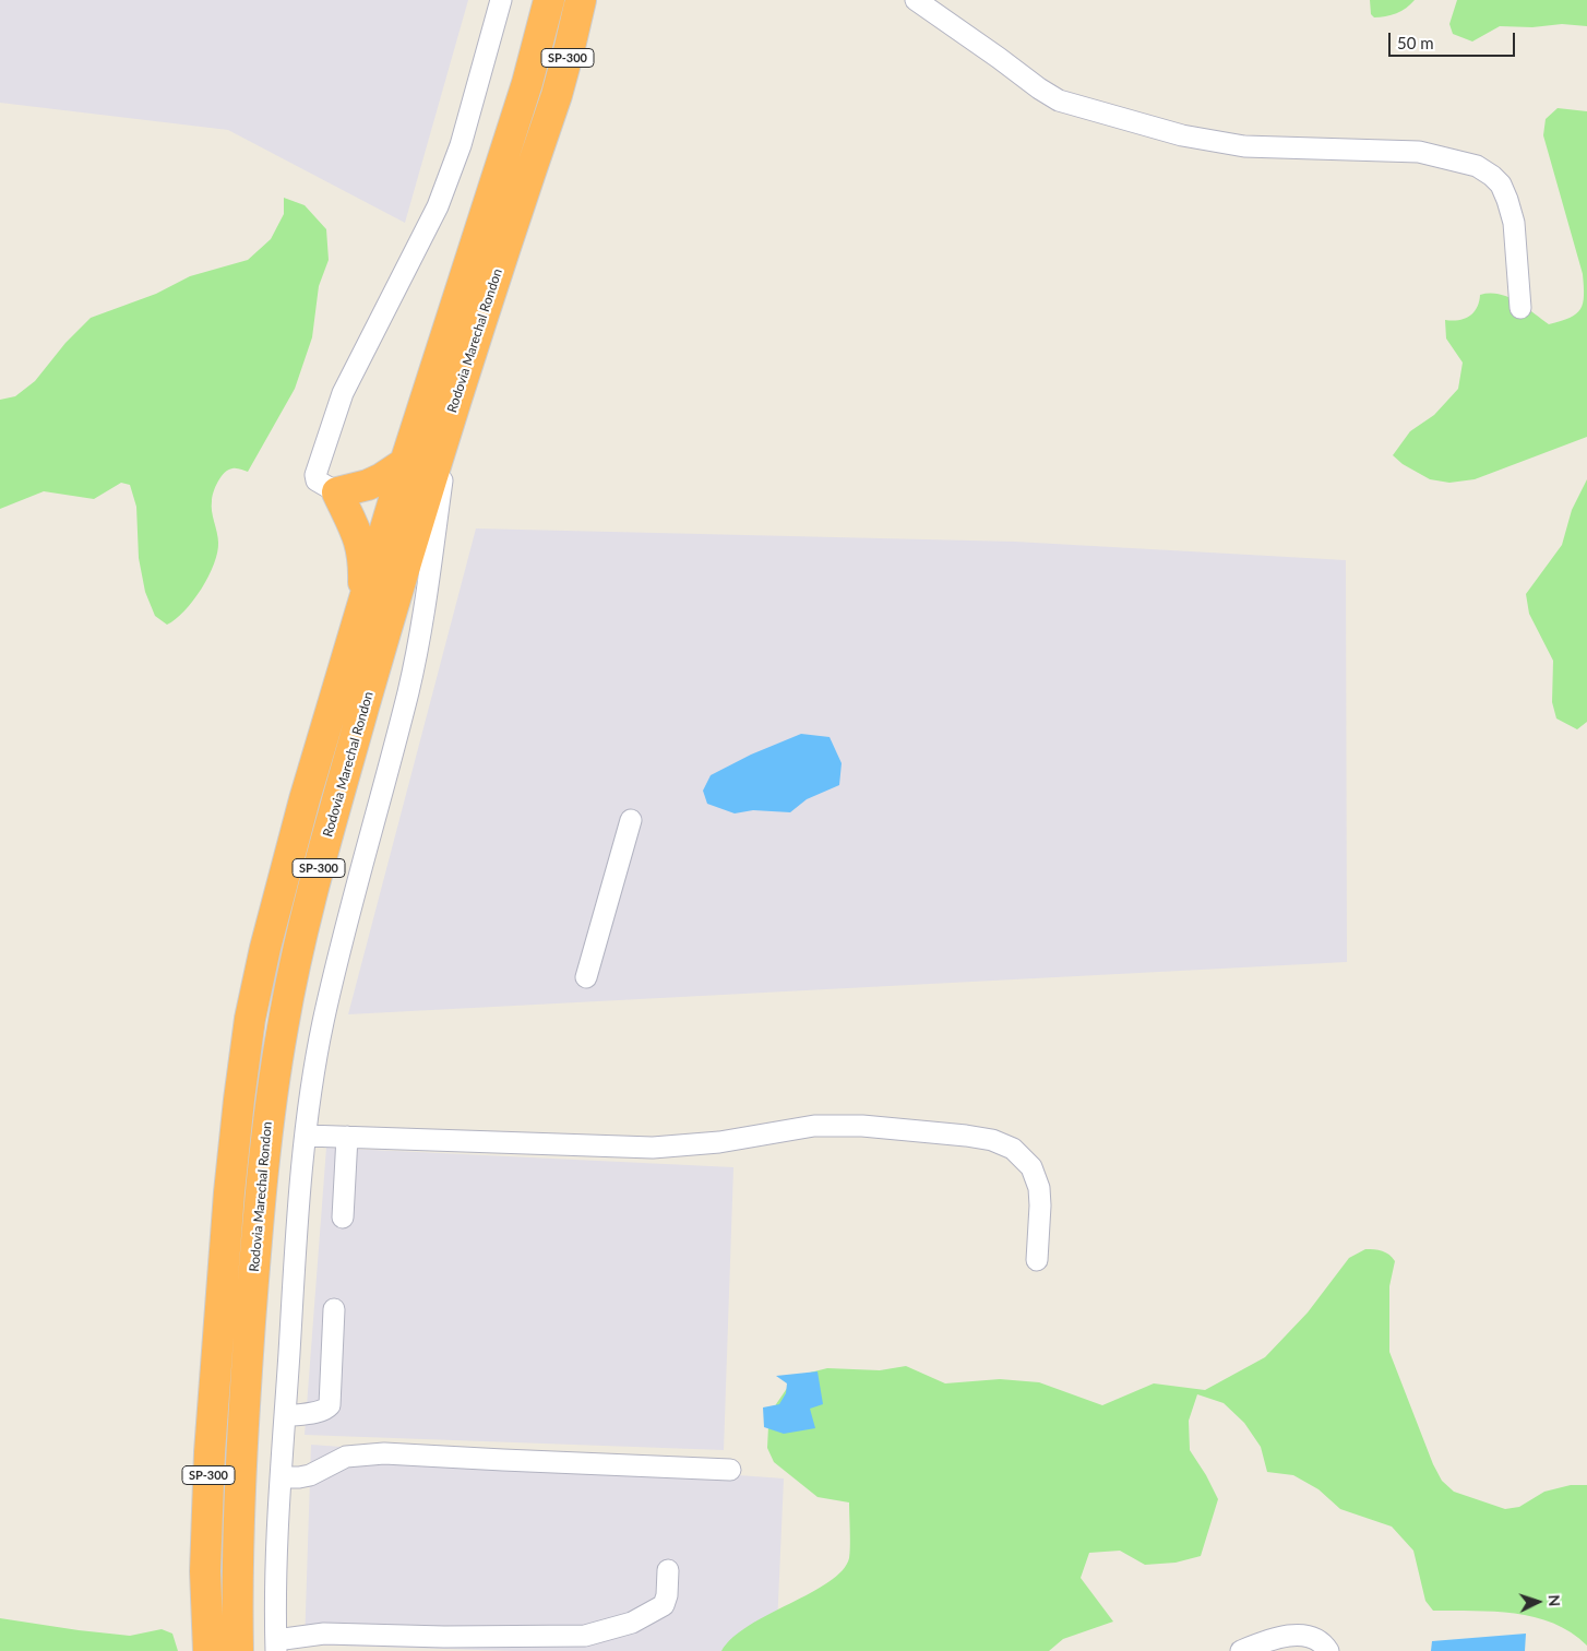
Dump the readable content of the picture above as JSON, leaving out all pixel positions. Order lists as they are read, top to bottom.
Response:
{
  "streets": {
    "highway": ["SP-300", "Rodovia Marechal Rondon"]
  },
  "scale_bar": "50 m",
  "north": "right"
}
